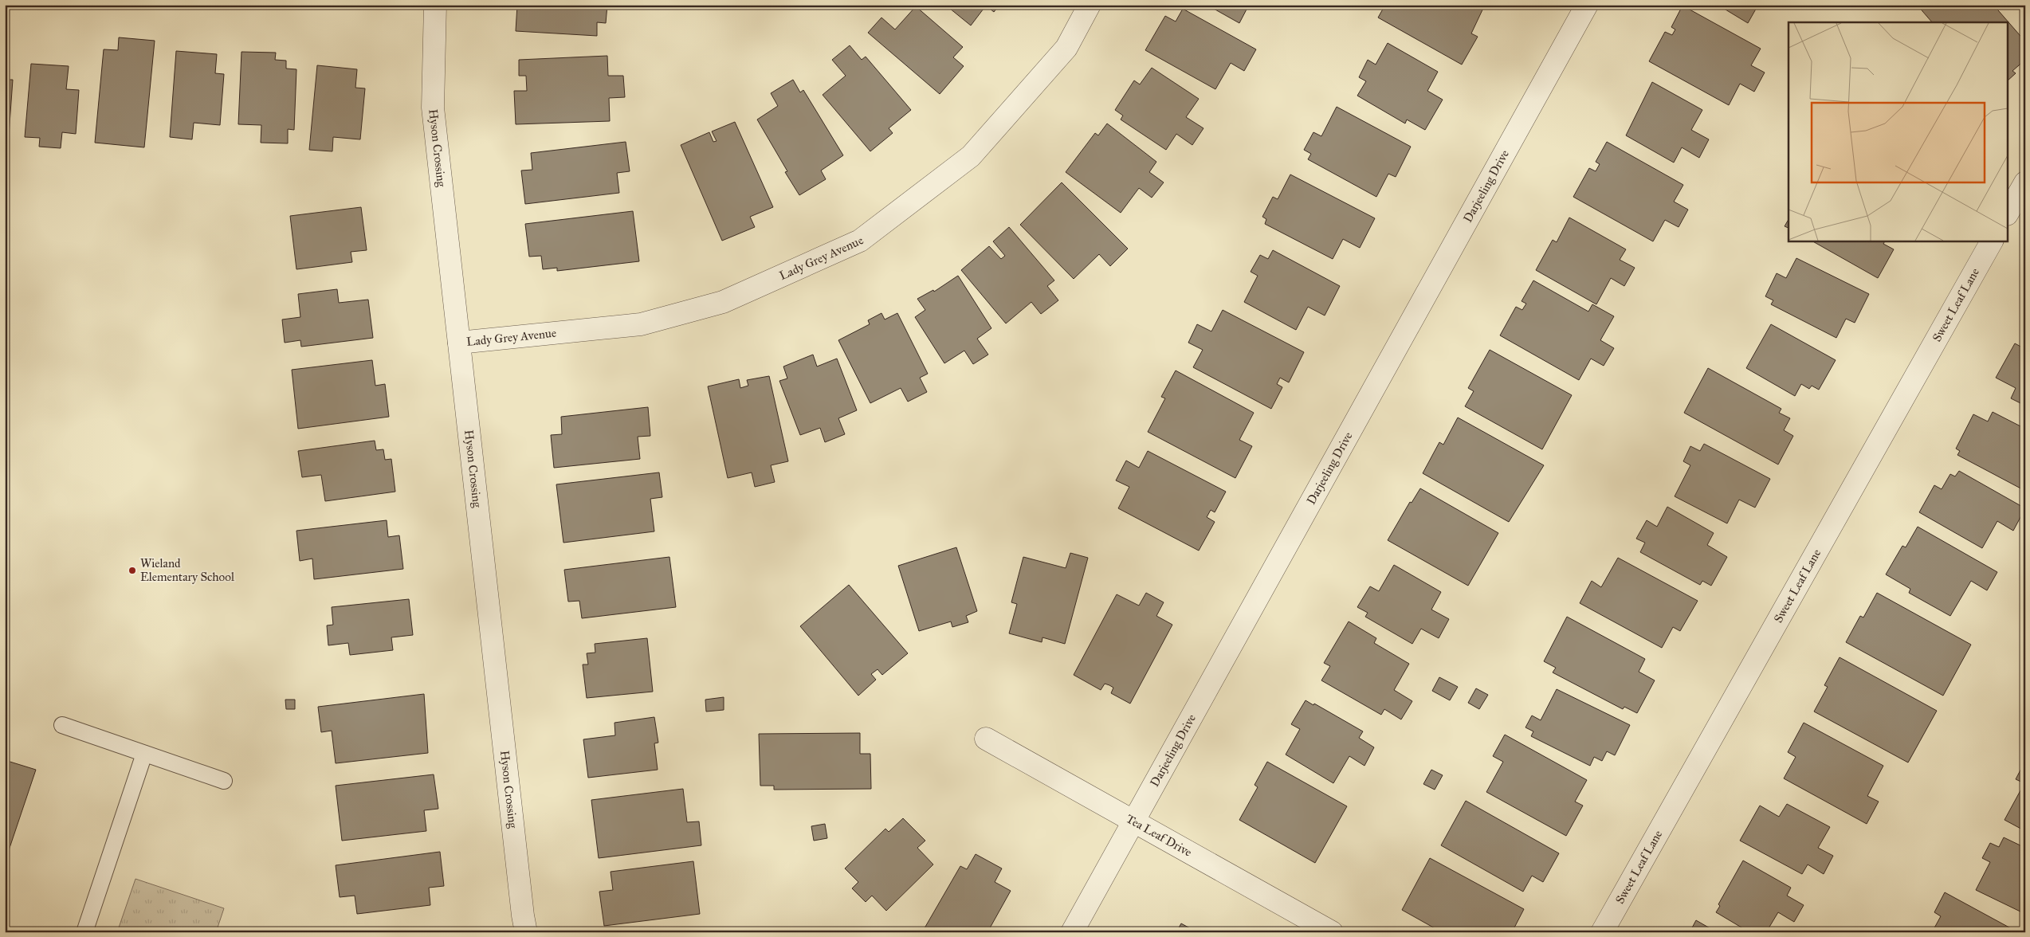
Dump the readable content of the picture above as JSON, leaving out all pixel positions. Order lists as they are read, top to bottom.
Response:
{
  "streets": {
    "street": [
      "Hyson Crossing",
      "Darjeeling Drive",
      "Lady Grey Avenue",
      "Sweet Leaf Lane",
      "Tea Leaf Drive"
    ]
  },
  "crossings": [
    ["Hyson Crossing", "Lady Grey Avenue"],
    ["Darjeeling Drive", "Tea Leaf Drive"]
  ],
  "places": ["Wieland Elementary School"]
}
